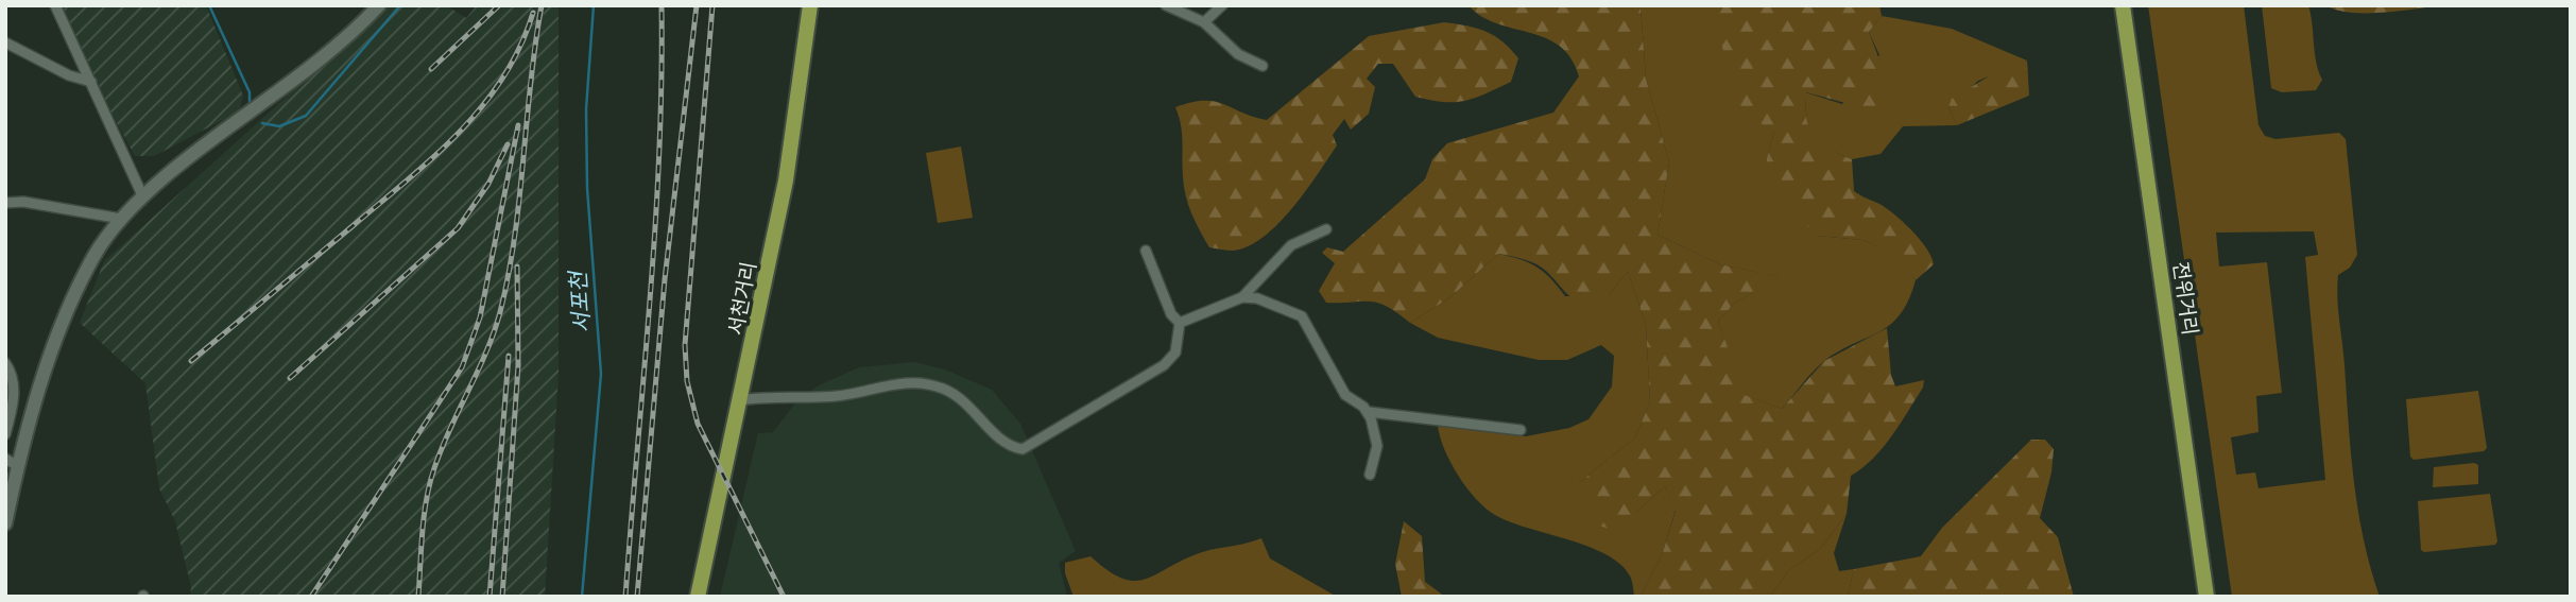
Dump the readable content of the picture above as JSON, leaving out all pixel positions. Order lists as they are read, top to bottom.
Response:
{
  "streets": {
    "main road": ["서천거리", "전위거리"]
  },
  "water": ["서포천"]
}
